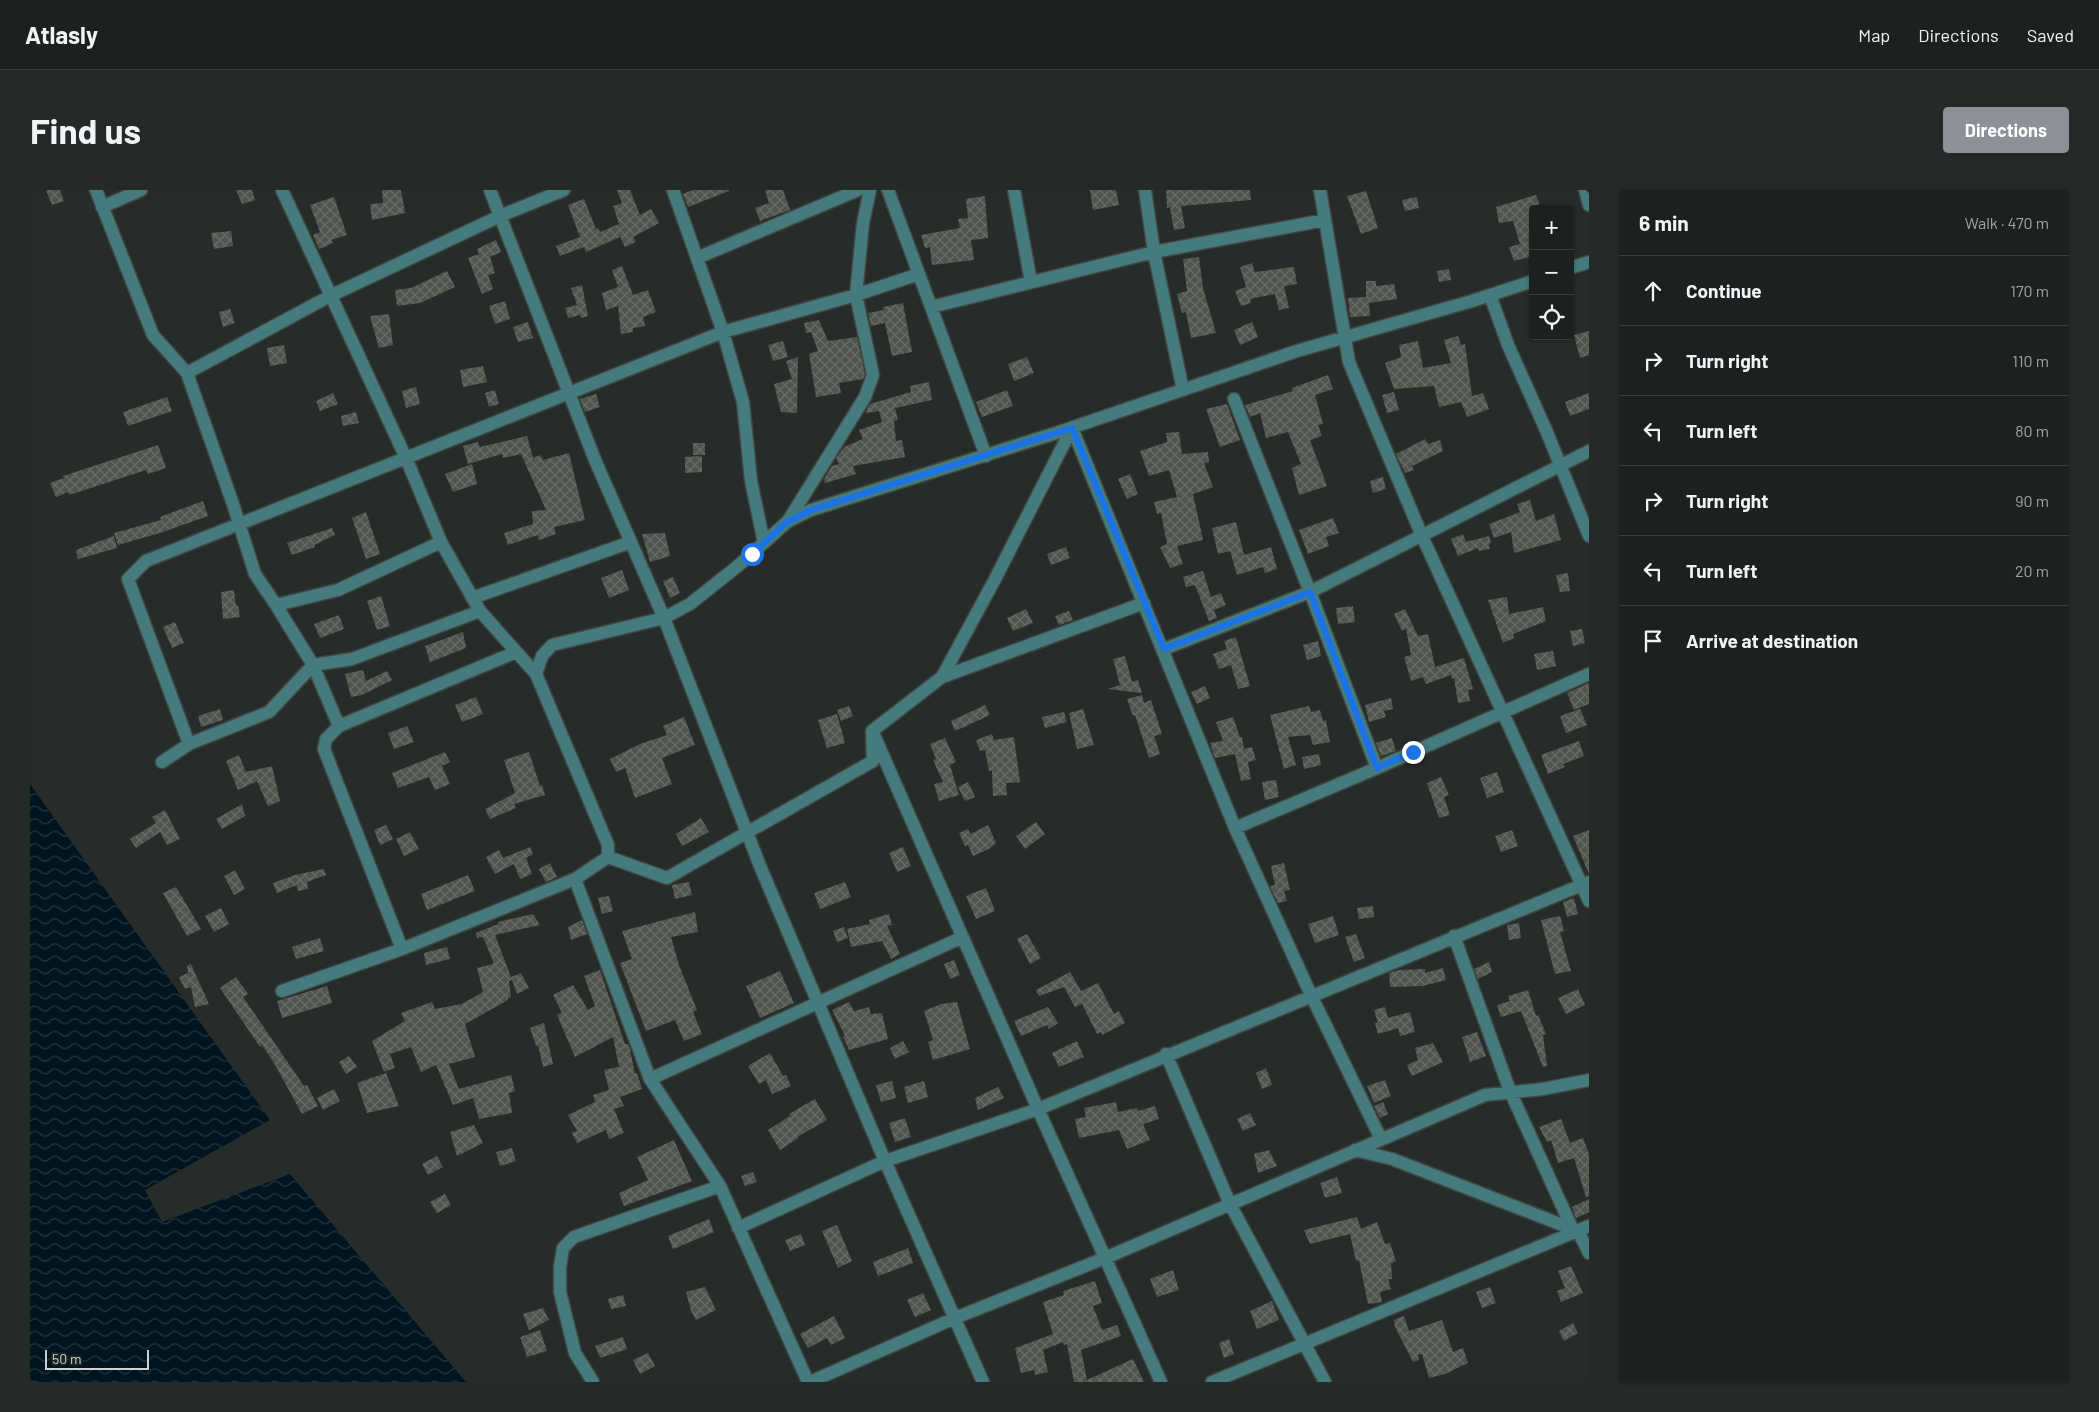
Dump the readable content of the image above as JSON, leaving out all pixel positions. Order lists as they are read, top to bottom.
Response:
{
  "scale_bar": "50 m",
  "page": {
    "header": "Atlasly",
    "nav": ["Map", "Directions", "Saved"],
    "buttons": "Directions",
    "title": "Find us",
    "heading": ["6 min", "Walk · 470 m"],
    "map_buttons": ["+", "−"],
    "list": [
      ["Continue", "170 m"],
      ["Turn right", "110 m"],
      ["Turn left", "80 m"],
      ["Turn right", "90 m"],
      ["Turn left", "20 m"],
      "Arrive at destination"
    ],
    "scale": "50 m"
  }
}
